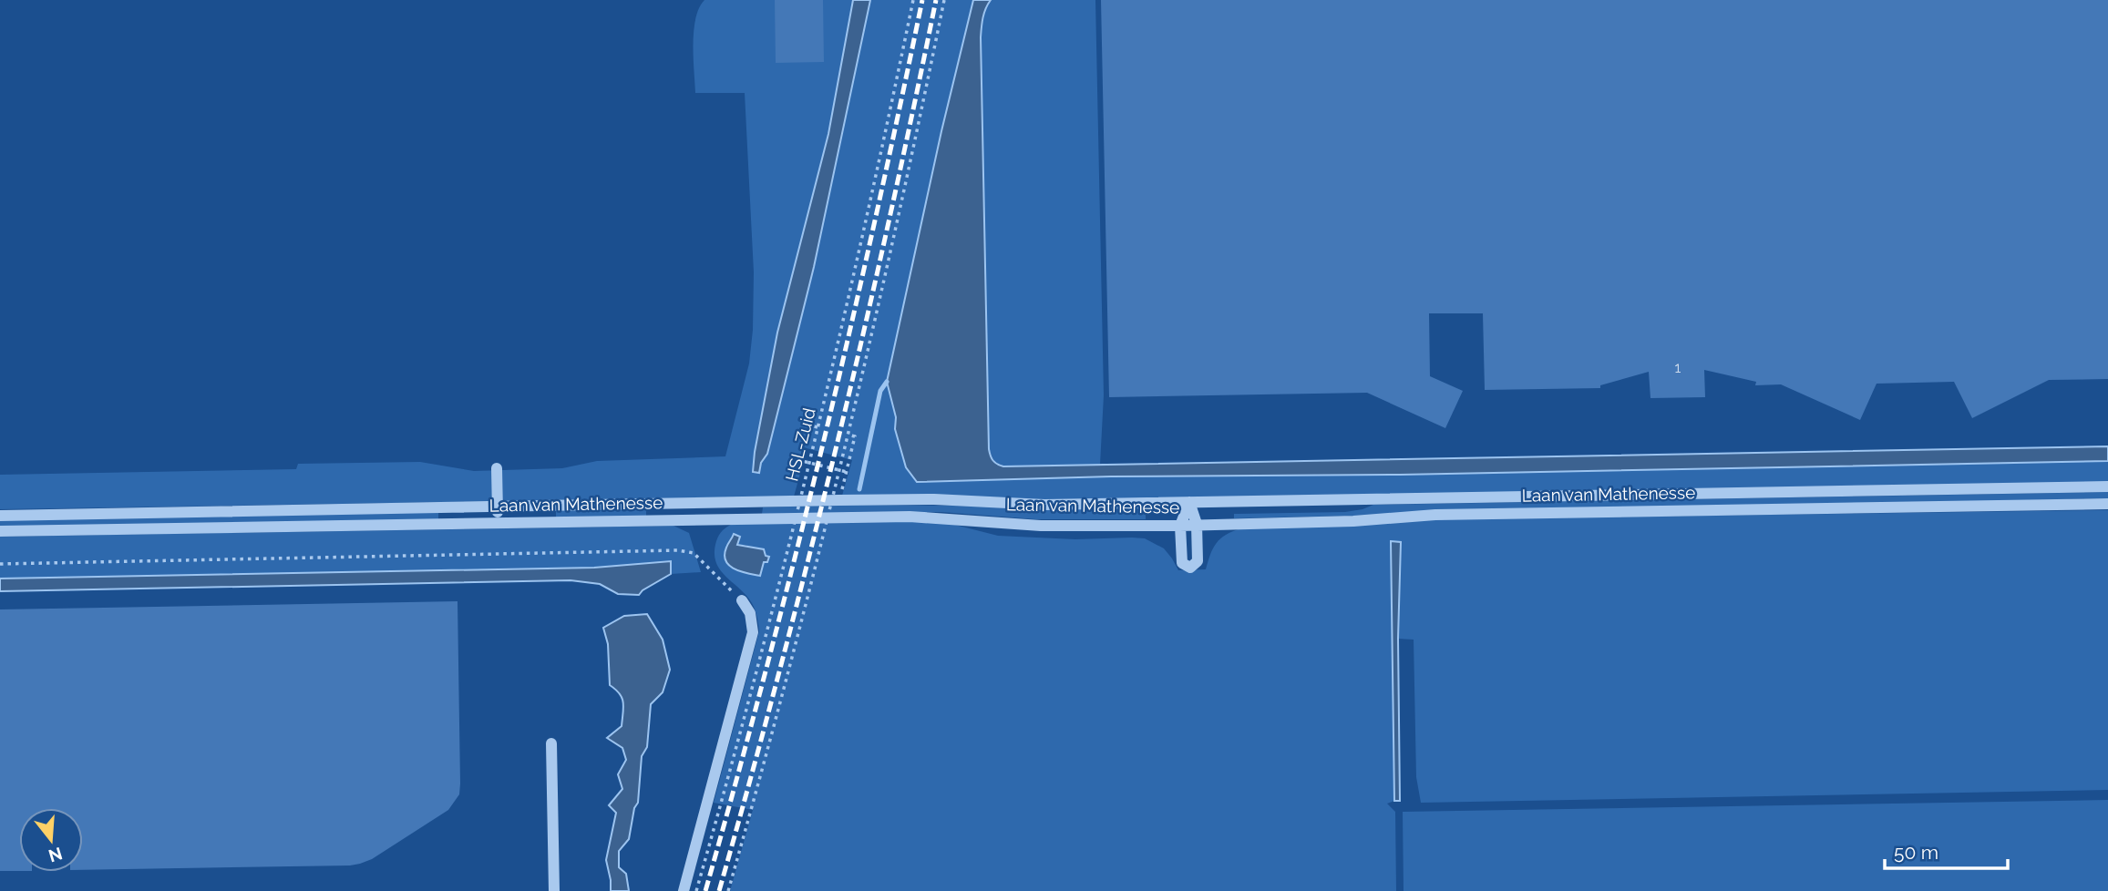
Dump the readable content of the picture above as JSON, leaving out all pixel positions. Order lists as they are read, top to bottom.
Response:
{
  "streets": {
    "street": ["Laan van Mathenesse"],
    "path": ["HSL-Zuid"]
  },
  "house_numbers": ["1"],
  "scale_bar": "50 m",
  "north": "bottom"
}
